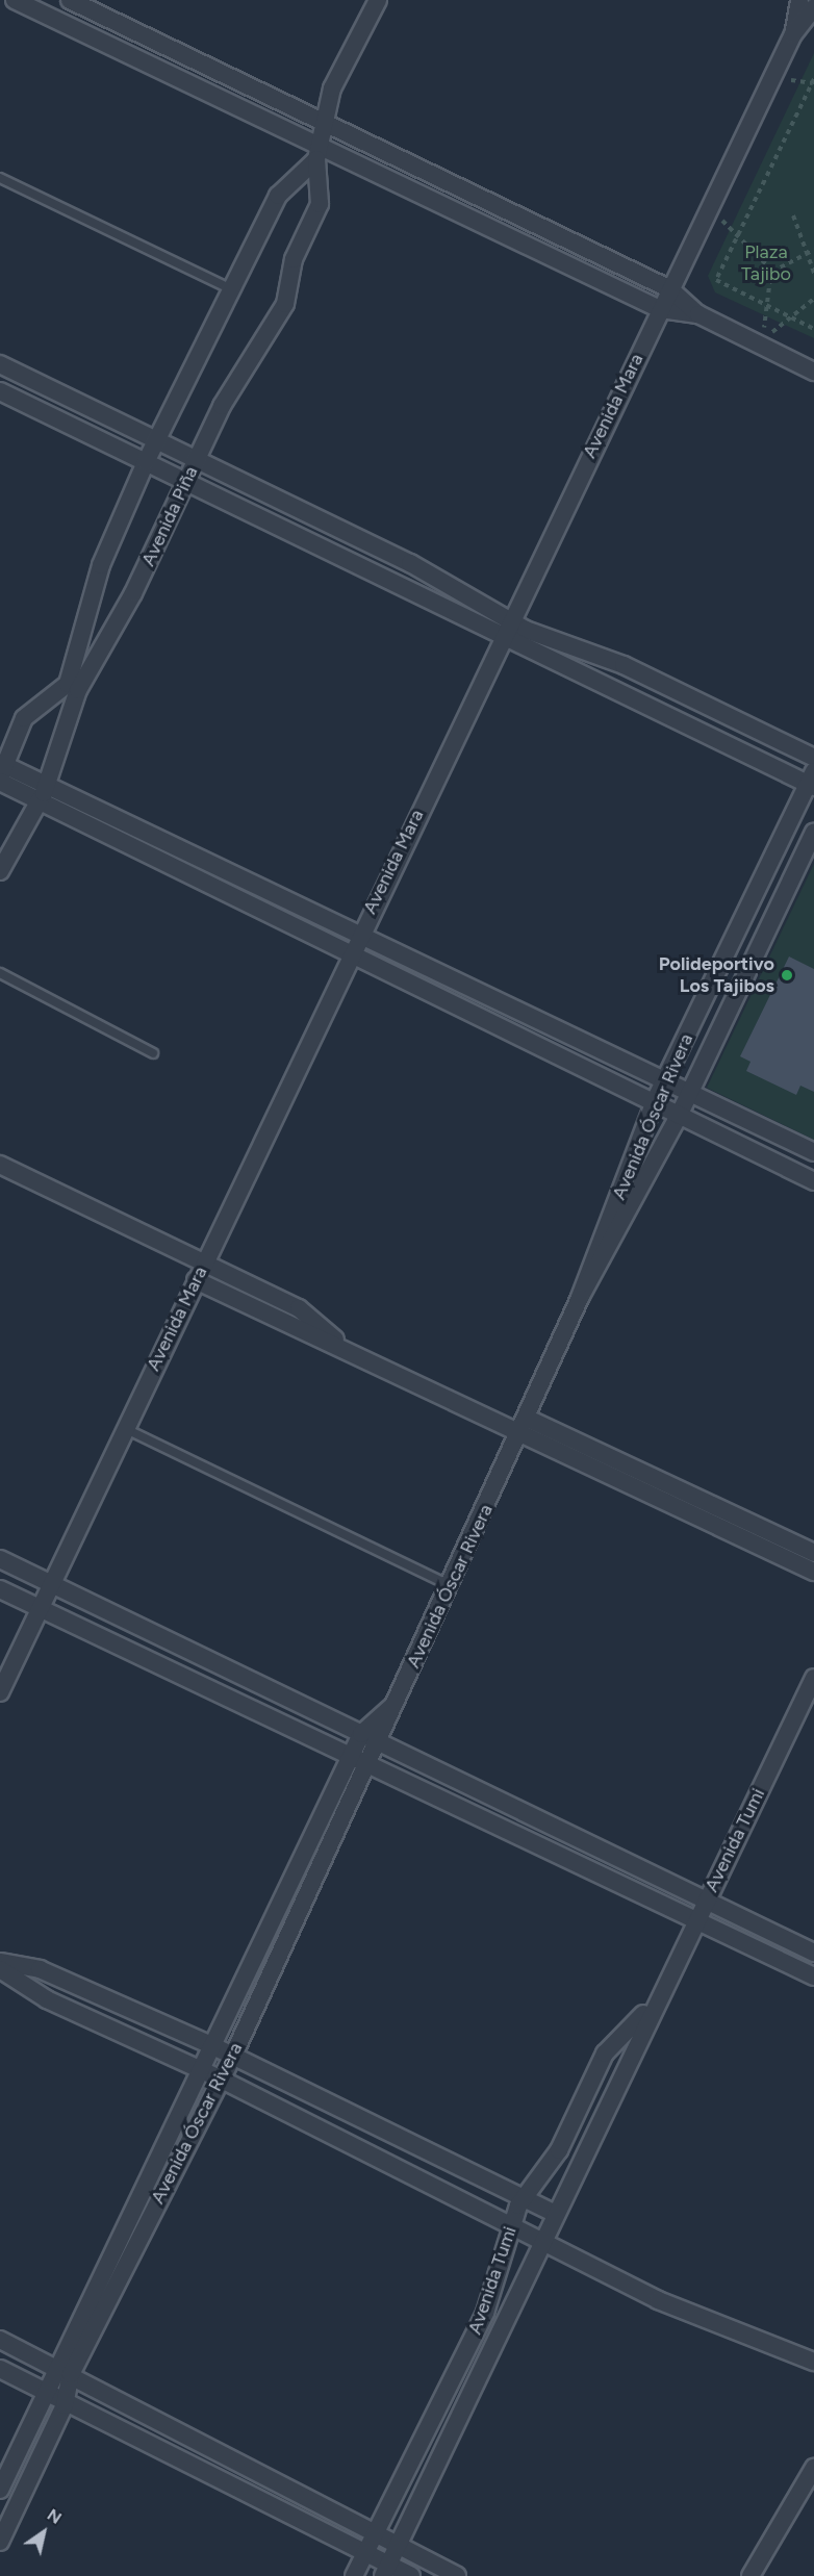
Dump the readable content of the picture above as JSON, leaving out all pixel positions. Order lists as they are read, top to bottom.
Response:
{
  "streets": {
    "street": [
      "Avenida Mara",
      "Avenida Piña",
      "Avenida Óscar Rivera",
      "Avenida Tumi"
    ]
  },
  "parks": ["Plaza Tajibo"],
  "places": ["Polideportivo Los Tajibos"],
  "north": "top right"
}
